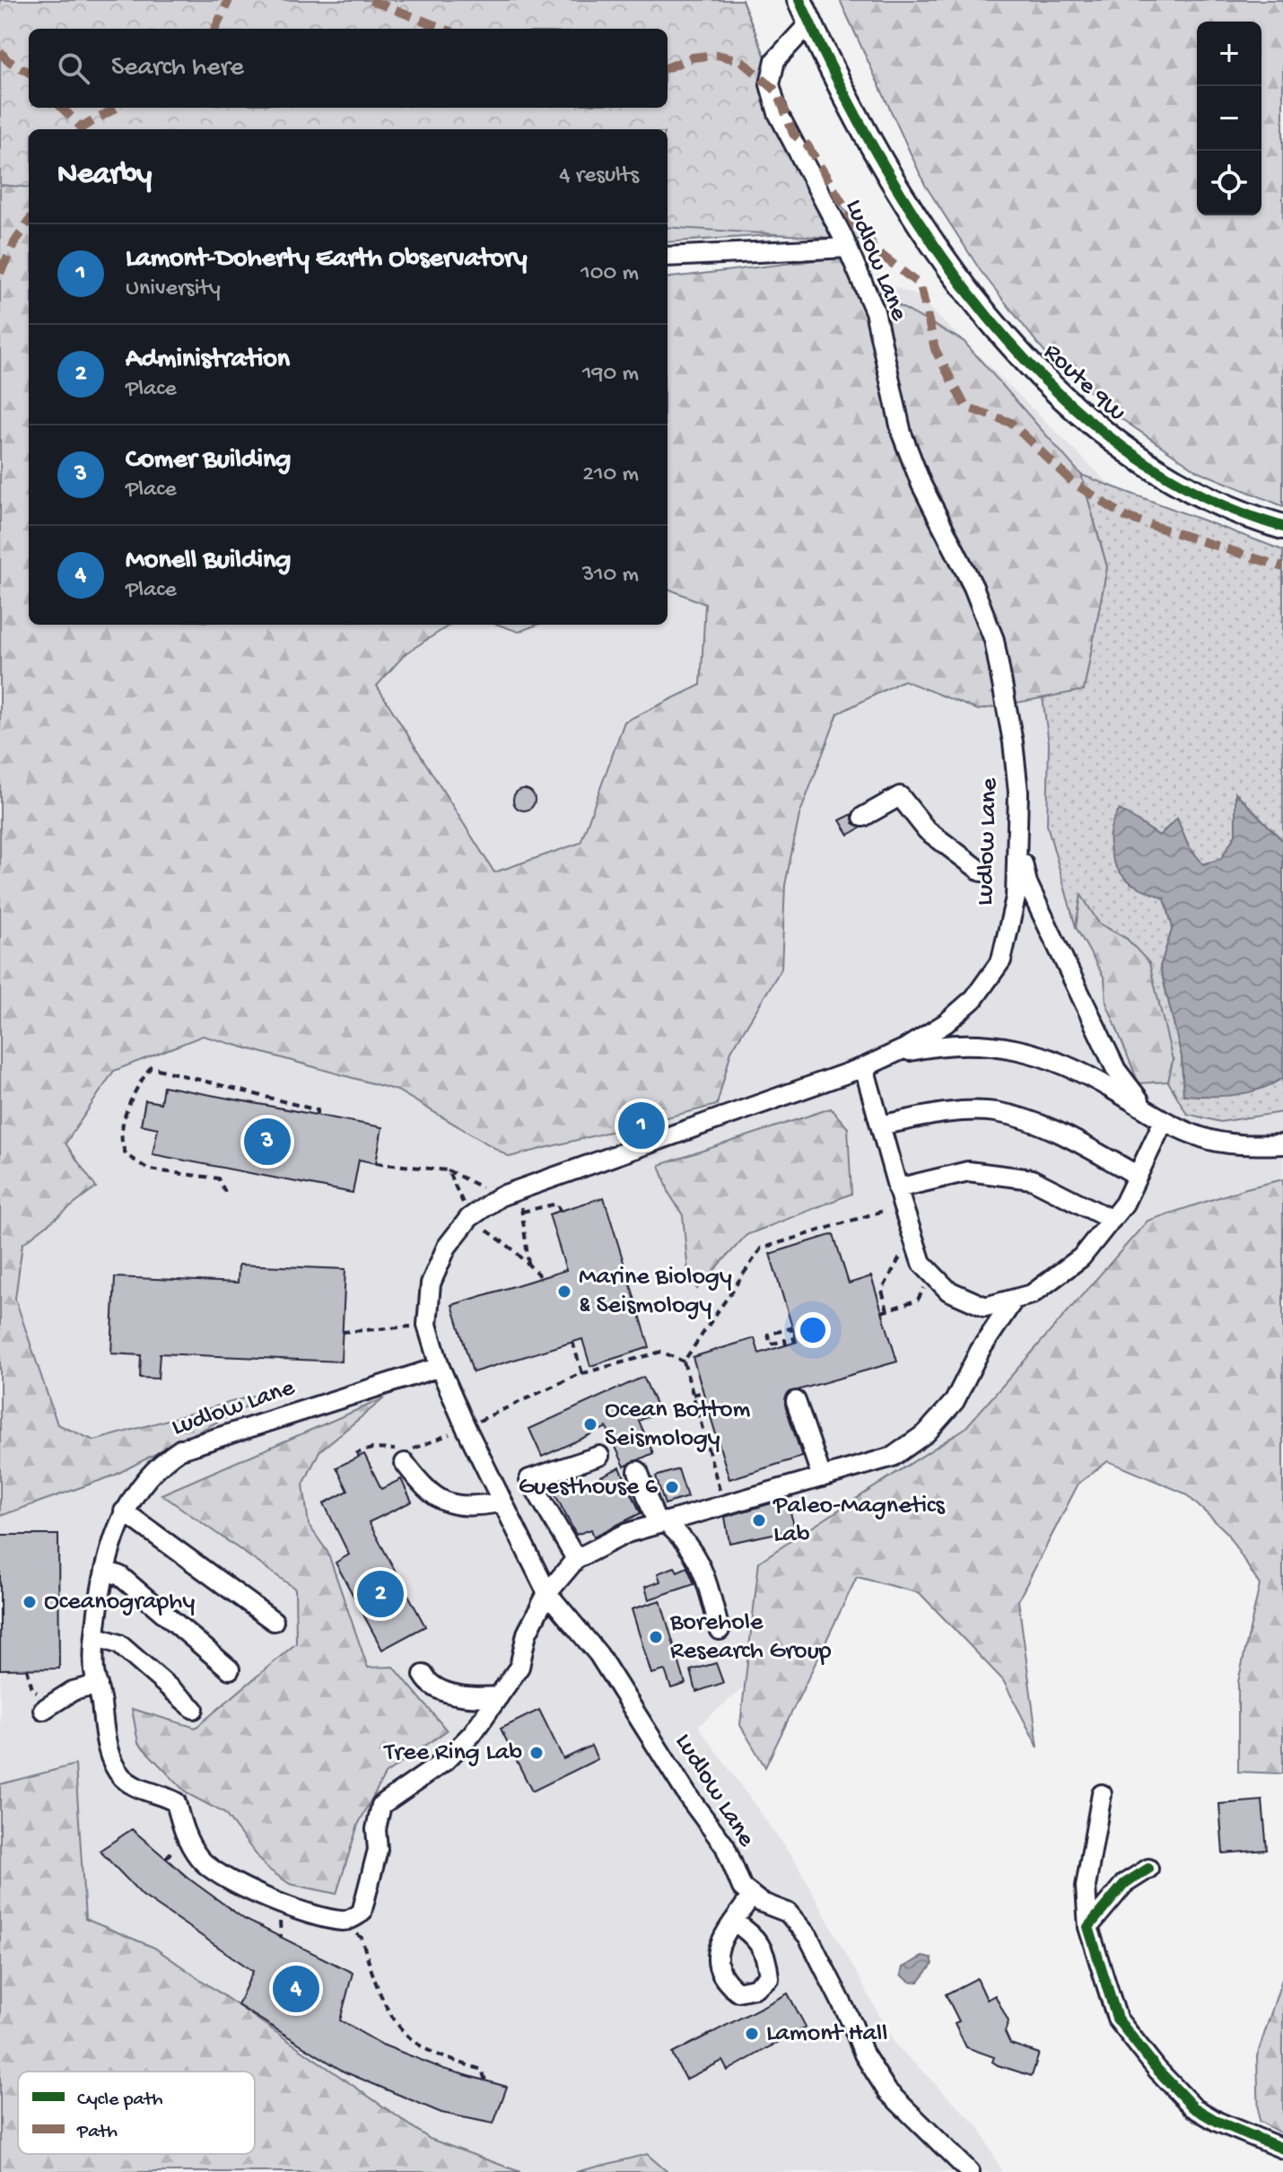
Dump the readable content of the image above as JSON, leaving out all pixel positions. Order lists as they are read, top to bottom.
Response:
{
  "streets": {
    "main road": ["Route 9W"],
    "street": ["Ludlow Lane"]
  },
  "crossings": [
    ["Ludlow Lane", "Route 9W"]
  ],
  "places": [
    "Marine Biology & Seismology",
    "Ocean Bottom Seismology",
    "Guesthouse 6",
    "Paleo-Magnetics Lab",
    "Oceanography",
    "Borehole Research Group",
    "Tree Ring Lab",
    "Lamont Hall"
  ],
  "legend": ["Cycle path", "Path"],
  "page": {
    "map_buttons": ["+", "−"],
    "search": "Search here",
    "heading": ["Nearby", "4 results"],
    "list": [
      {
        "mark": "1",
        "name": "Lamont-Doherty Earth Observatory",
        "note": "University",
        "value": "100 m"
      },
      {
        "mark": "2",
        "name": "Administration",
        "note": "Place",
        "value": "190 m"
      },
      {
        "mark": "3",
        "name": "Comer Building",
        "note": "Place",
        "value": "210 m"
      },
      {
        "mark": "4",
        "name": "Monell Building",
        "note": "Place",
        "value": "310 m"
      }
    ],
    "pins": [
      "1",
      "3",
      "2",
      "4"
    ]
  }
}
